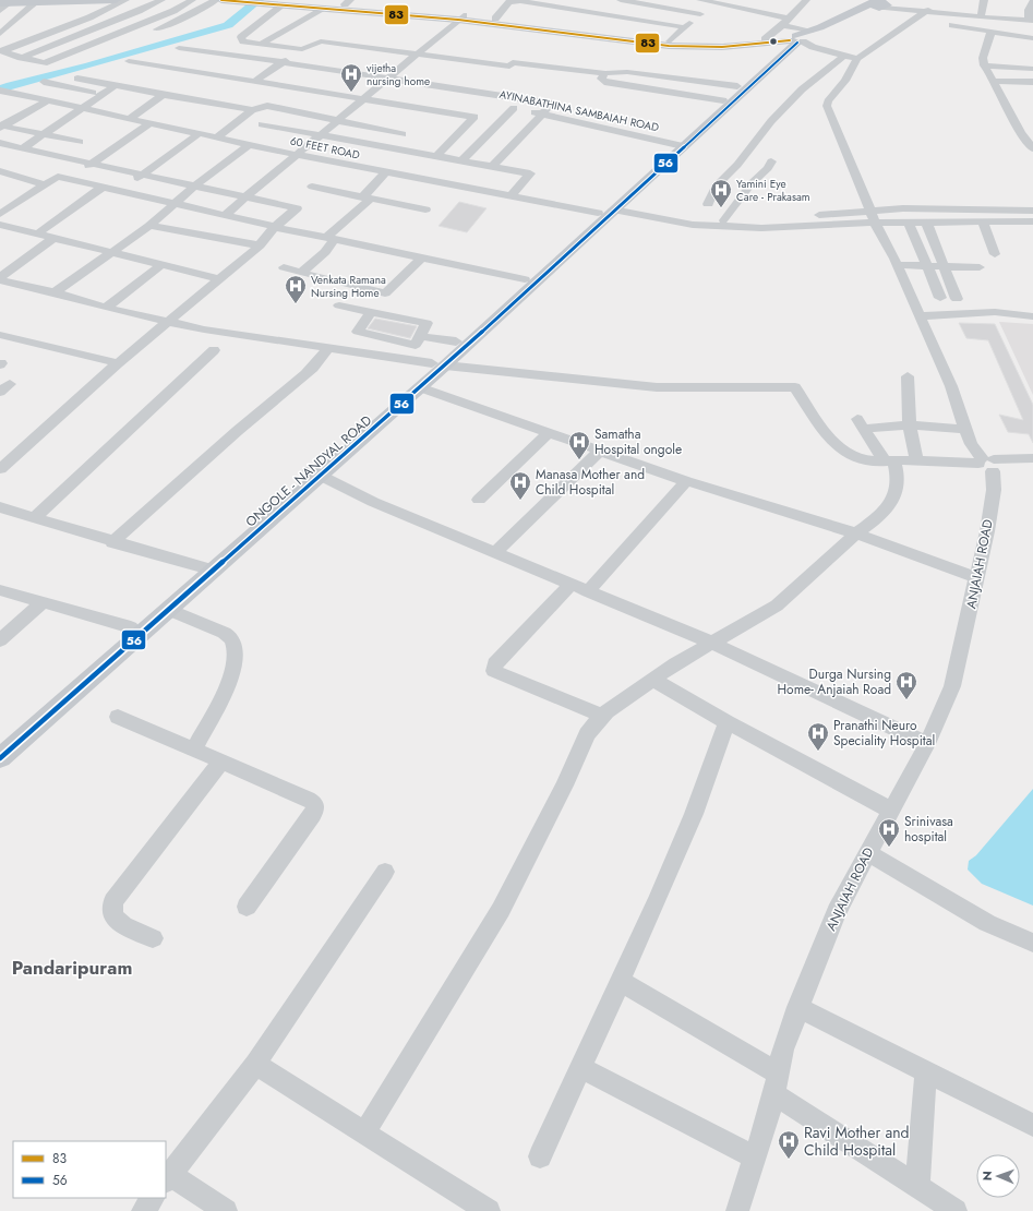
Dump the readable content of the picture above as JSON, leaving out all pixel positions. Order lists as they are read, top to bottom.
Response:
{
  "streets": {
    "main road": ["ONGOLE - NANDYAL ROAD"],
    "street": ["AYINABATHINA SAMBAIAH ROAD", "60 FEET ROAD", "ANJAIAH ROAD"]
  },
  "crossings": [
    ["AYINABATHINA SAMBAIAH ROAD", "ONGOLE - NANDYAL ROAD"],
    ["60 FEET ROAD", "ONGOLE - NANDYAL ROAD"]
  ],
  "districts": ["Pandaripuram"],
  "places": {
    "hospital": [
      "vijetha nursing home",
      "Yamini Eye Care - Prakasam",
      "Venkata Ramana Nursing Home",
      "Samatha Hospital ongole",
      "Manasa Mother and Child Hospital",
      "Durga Nursing Home- Anjaiah Road",
      "Pranathi Neuro Speciality Hospital",
      "Srinivasa hospital",
      "Ravi Mother and Child Hospital"
    ]
  },
  "lines": ["transit line 83", "transit line 56"],
  "legend": ["83", "56"],
  "north": "left"
}
